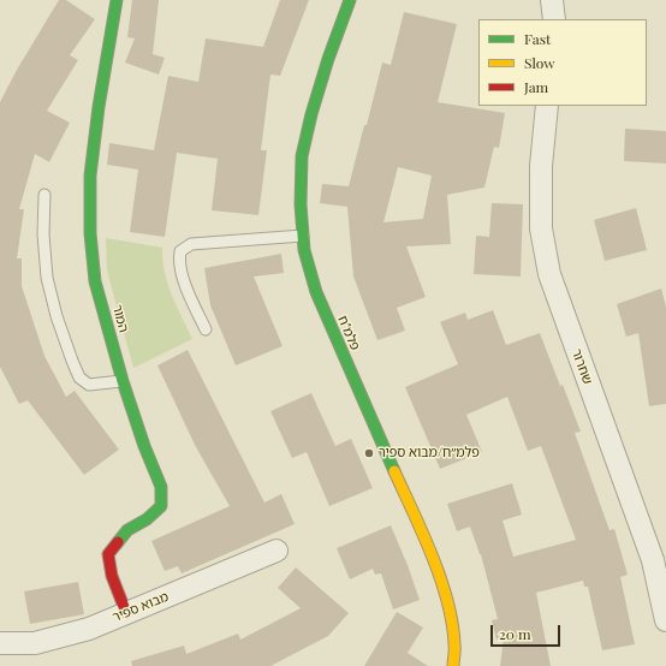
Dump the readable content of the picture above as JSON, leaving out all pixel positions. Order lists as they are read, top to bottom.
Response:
{
  "streets": {
    "street": [
      "המור",
      "פלמ\"ח",
      "שחרור",
      "מבוא ספיר"
    ]
  },
  "crossings": [
    ["המור", "מבוא ספיר"]
  ],
  "places": ["פלמ״ח/מבוא ספיר"],
  "legend": ["Fast", "Slow", "Jam"],
  "scale_bar": "20 m"
}
